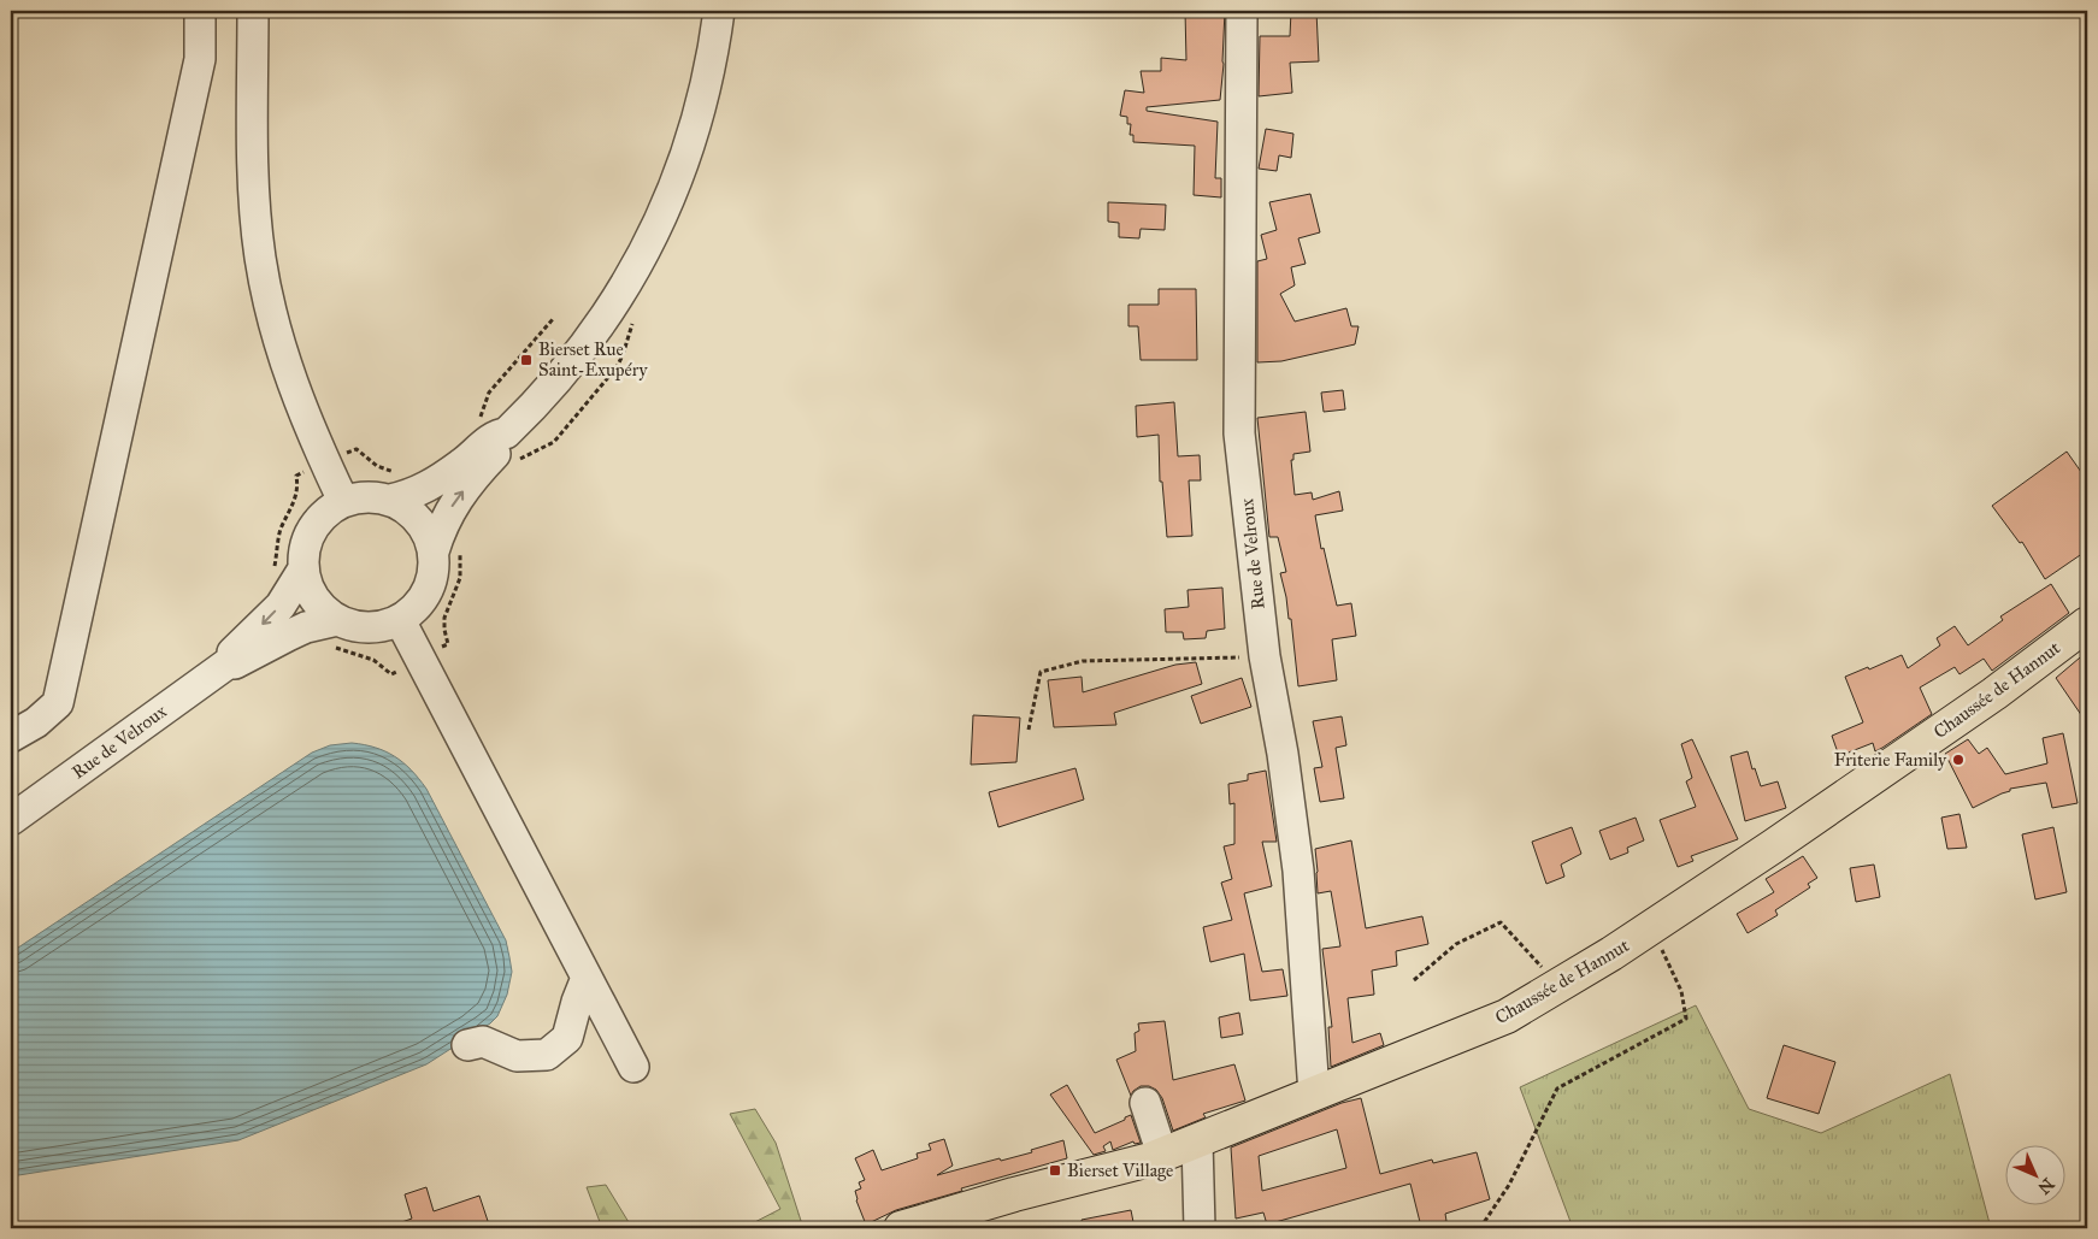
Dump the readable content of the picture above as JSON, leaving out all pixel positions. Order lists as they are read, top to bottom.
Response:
{
  "streets": {
    "main road": ["Chaussée de Hannut"],
    "street": ["Rue de Velroux"]
  },
  "crossings": [
    ["Rue de Velroux", "Chaussée de Hannut"]
  ],
  "places": {
    "transit": ["Bierset Rue Saint-Exupéry", "Bierset Village"],
    "other": ["Friterie Family"]
  },
  "north": "bottom right"
}
